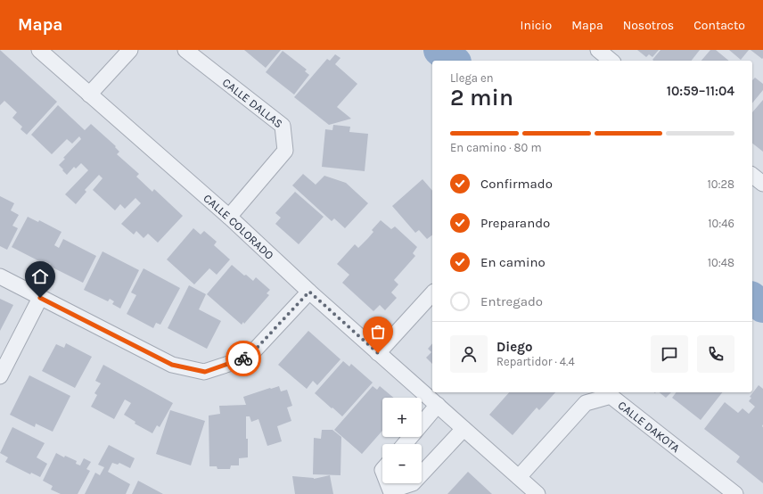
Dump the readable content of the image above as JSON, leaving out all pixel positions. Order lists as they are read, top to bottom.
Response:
{
  "streets": {
    "street": ["CALLE DALLAS", "CALLE COLORADO", "CALLE DAKOTA"]
  },
  "crossings": [
    ["CALLE DALLAS", "CALLE COLORADO"],
    ["CALLE COLORADO", "CALLE DAKOTA"]
  ],
  "page": {
    "header": "Mapa",
    "nav": [
      "Inicio",
      "Mapa",
      "Nosotros",
      "Contacto"
    ],
    "heading": ["2 min", "Llega en", "10:59–11:04"],
    "panel": ["Diego", "Repartidor · 4.4"],
    "bar": "En camino · 80 m",
    "list": [
      ["Confirmado", "10:28"],
      ["Preparando", "10:46"],
      ["En camino", "10:48"],
      "Entregado"
    ],
    "map_buttons": ["+", "−"]
  }
}
